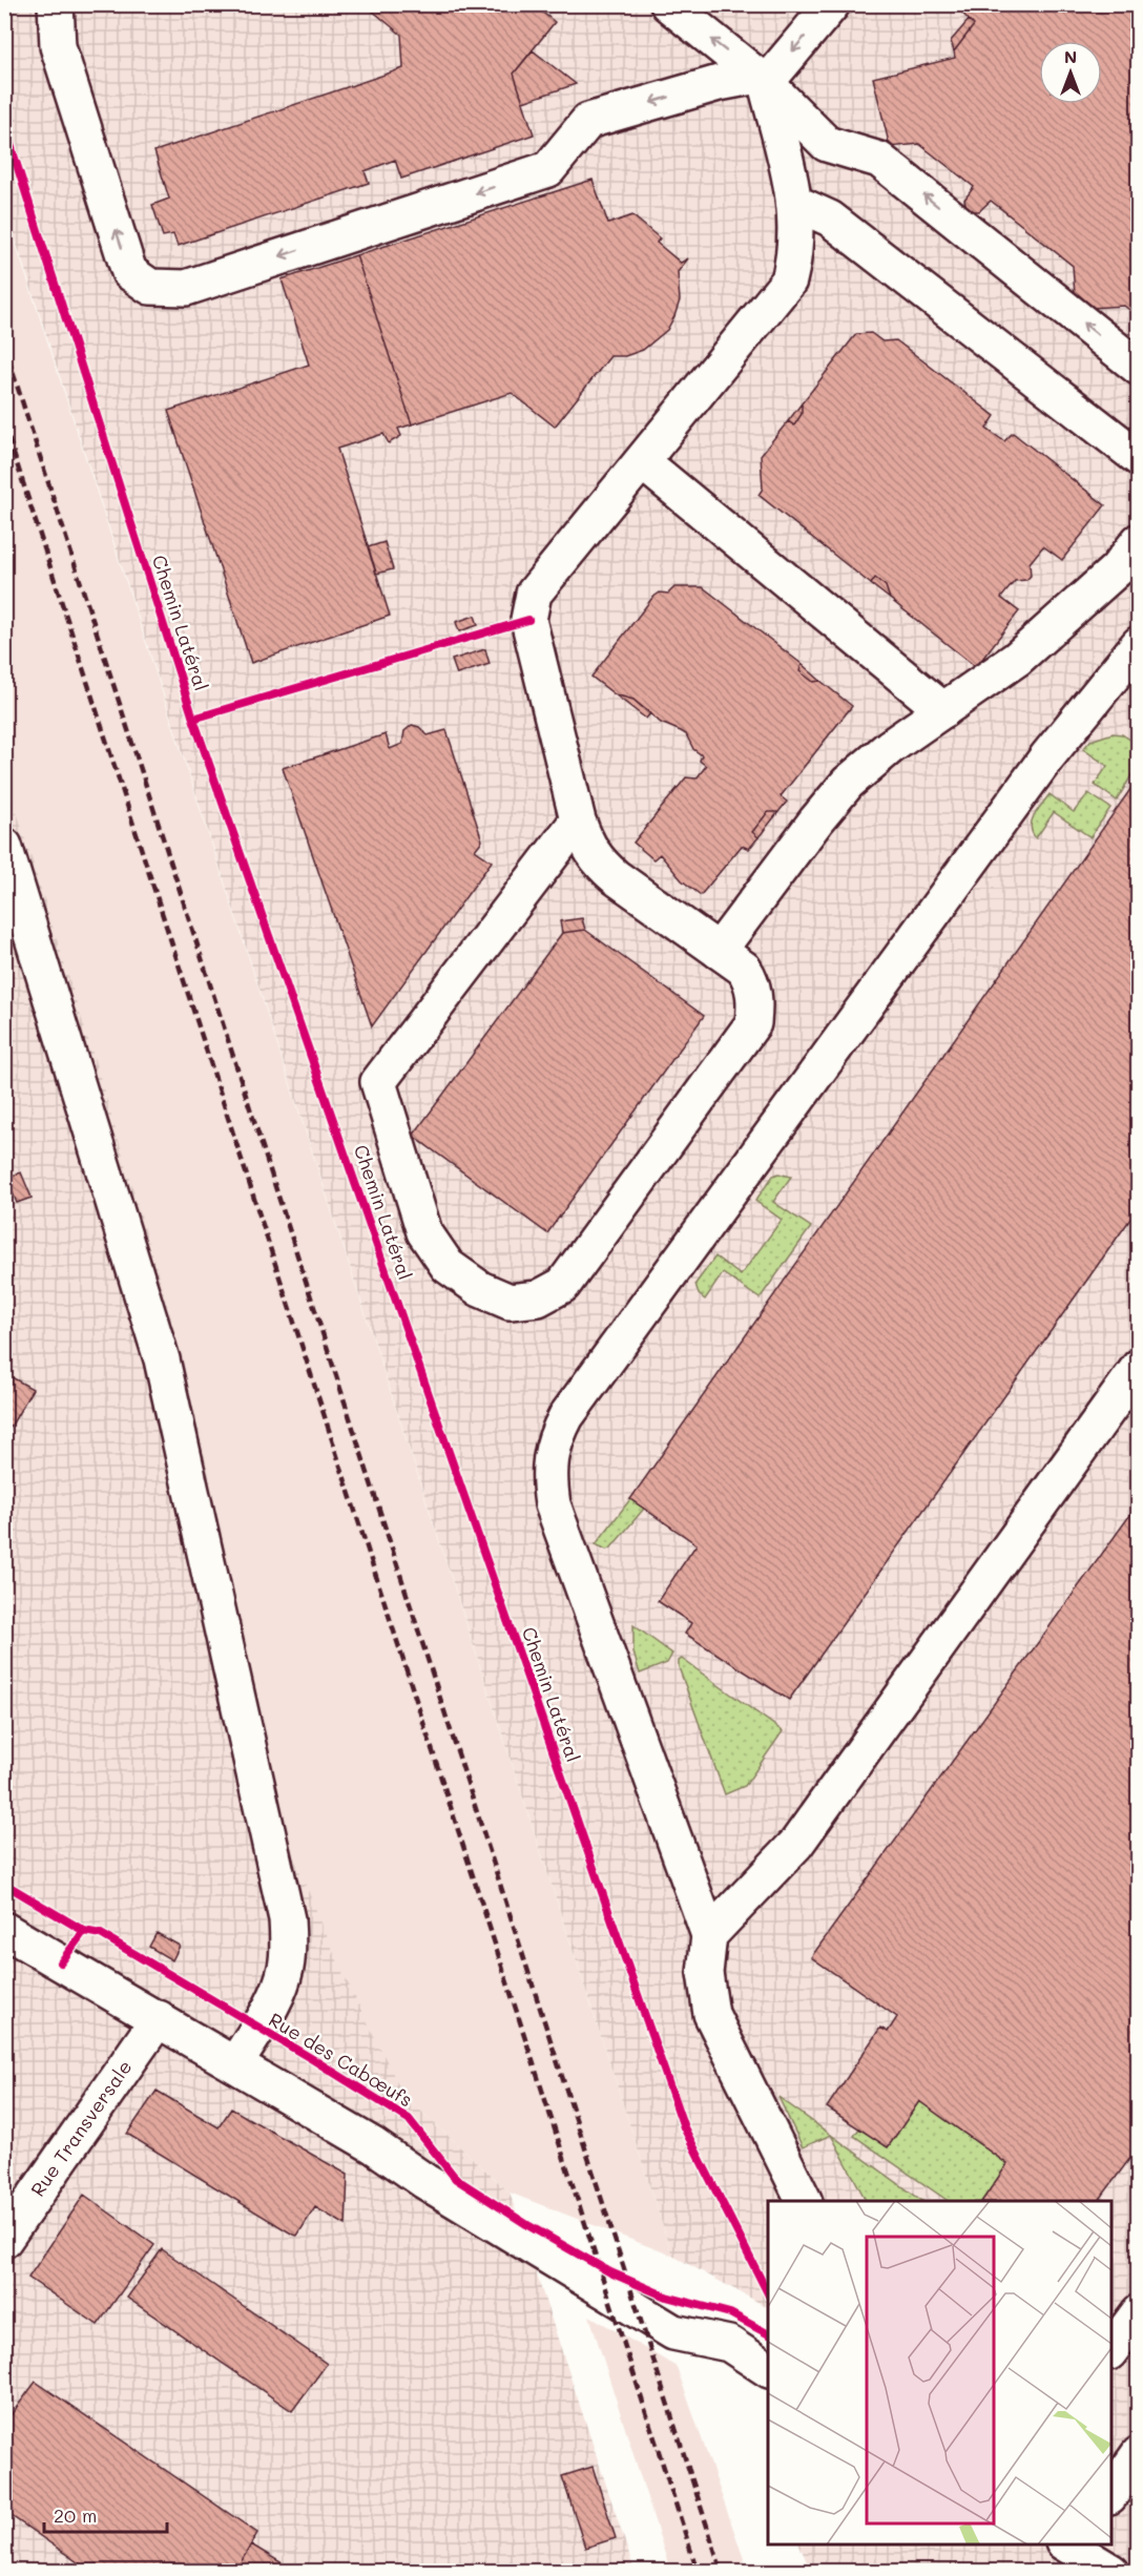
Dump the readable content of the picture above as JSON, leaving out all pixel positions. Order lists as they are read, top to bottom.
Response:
{
  "streets": {
    "street": ["Rue Transversale"],
    "cycle path": ["Chemin Latéral", "Rue des Cabœufs"]
  },
  "scale_bar": "20 m",
  "north": "top"
}
